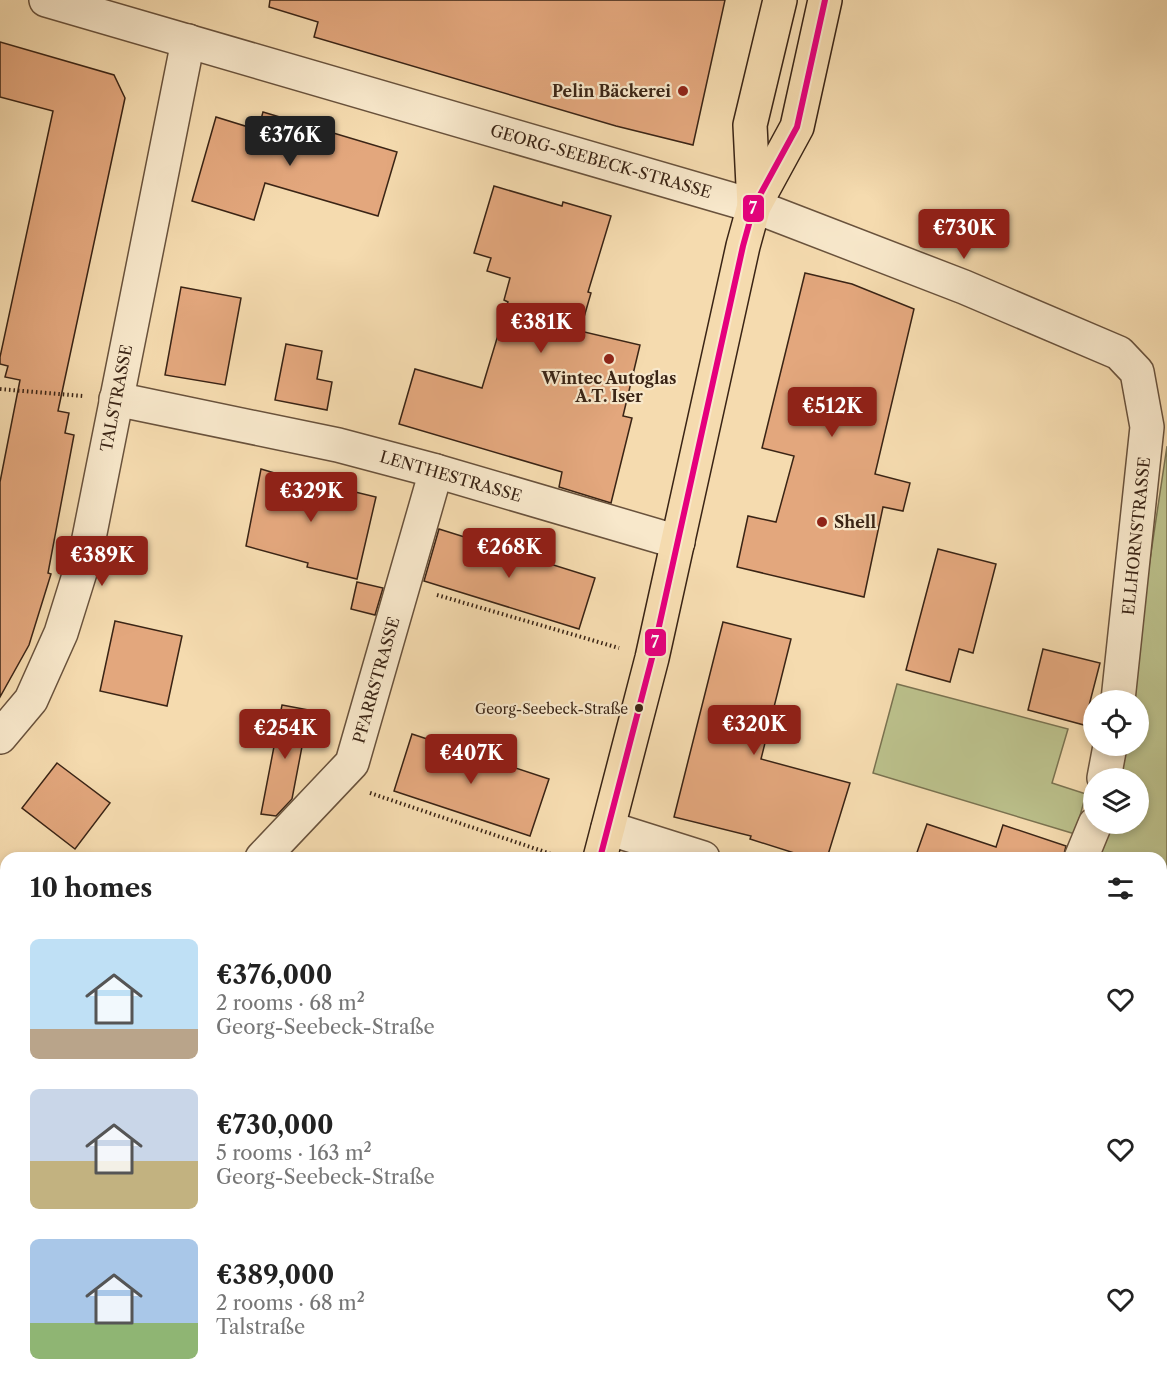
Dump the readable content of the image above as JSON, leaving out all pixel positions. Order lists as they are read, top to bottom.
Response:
{
  "streets": {
    "street": [
      "GEORG-SEEBECK-STRASSE",
      "TALSTRASSE",
      "LENTHESTRASSE",
      "ELLHORNSTRASSE",
      "PFARRSTRASSE"
    ]
  },
  "crossings": [
    ["GEORG-SEEBECK-STRASSE", "TALSTRASSE"],
    ["GEORG-SEEBECK-STRASSE", "ELLHORNSTRASSE"],
    ["TALSTRASSE", "LENTHESTRASSE"],
    ["LENTHESTRASSE", "PFARRSTRASSE"]
  ],
  "places": [
    "Pelin Bäckerei",
    "Wintec Autoglas A.T. Iser",
    "Shell",
    "Georg-Seebeck-Straße"
  ],
  "lines": ["transit line 7"],
  "page": {
    "price": [
      "€376K",
      "€730K",
      "€381K",
      "€512K",
      "€329K",
      "€268K",
      "€389K",
      "€320K",
      "€254K",
      "€407K"
    ],
    "heading": "10 homes",
    "list": [
      {
        "name": "€376,000",
        "note": "2 rooms · 68 m² · Georg-Seebeck-Straße"
      },
      {
        "name": "€730,000",
        "note": "5 rooms · 163 m² · Georg-Seebeck-Straße"
      },
      {
        "name": "€389,000",
        "note": "2 rooms · 68 m² · Talstraße"
      }
    ]
  }
}
